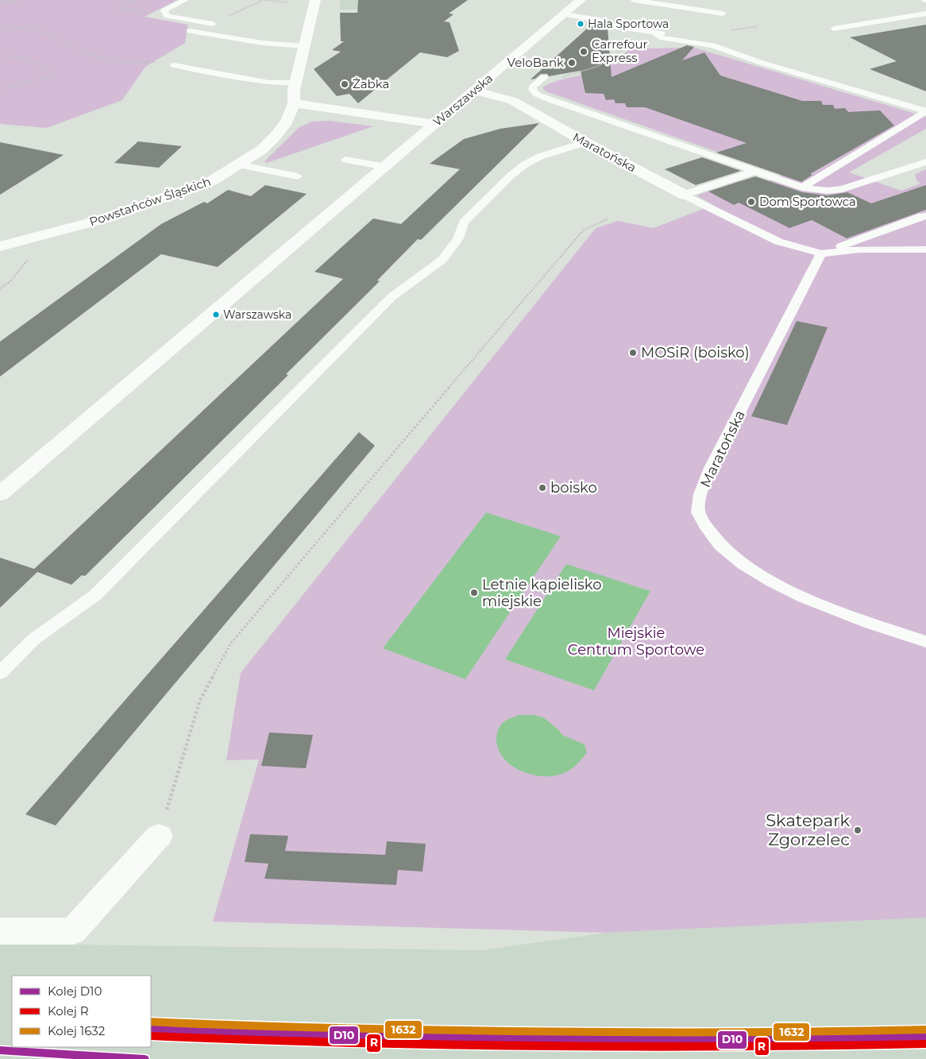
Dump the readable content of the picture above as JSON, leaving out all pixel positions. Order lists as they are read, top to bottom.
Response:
{
  "streets": {
    "street": ["Warszawska", "Maratońska", "Powstańców Śląskich"]
  },
  "crossings": [
    ["Warszawska", "Maratońska"]
  ],
  "parks": ["Miejskie Centrum Sportowe"],
  "places": [
    "Hala Sportowa",
    "Carrefour Express",
    "VeloBank",
    "Żabka",
    "Dom Sportowca",
    "Warszawska",
    "MOSiR (boisko)",
    "boisko",
    "Letnie kąpielisko miejskie",
    "Skatepark Zgorzelec"
  ],
  "lines": ["rail line 1632", "rail line D10", "rail line R"],
  "legend": ["Kolej D10", "Kolej R", "Kolej 1632"]
}
